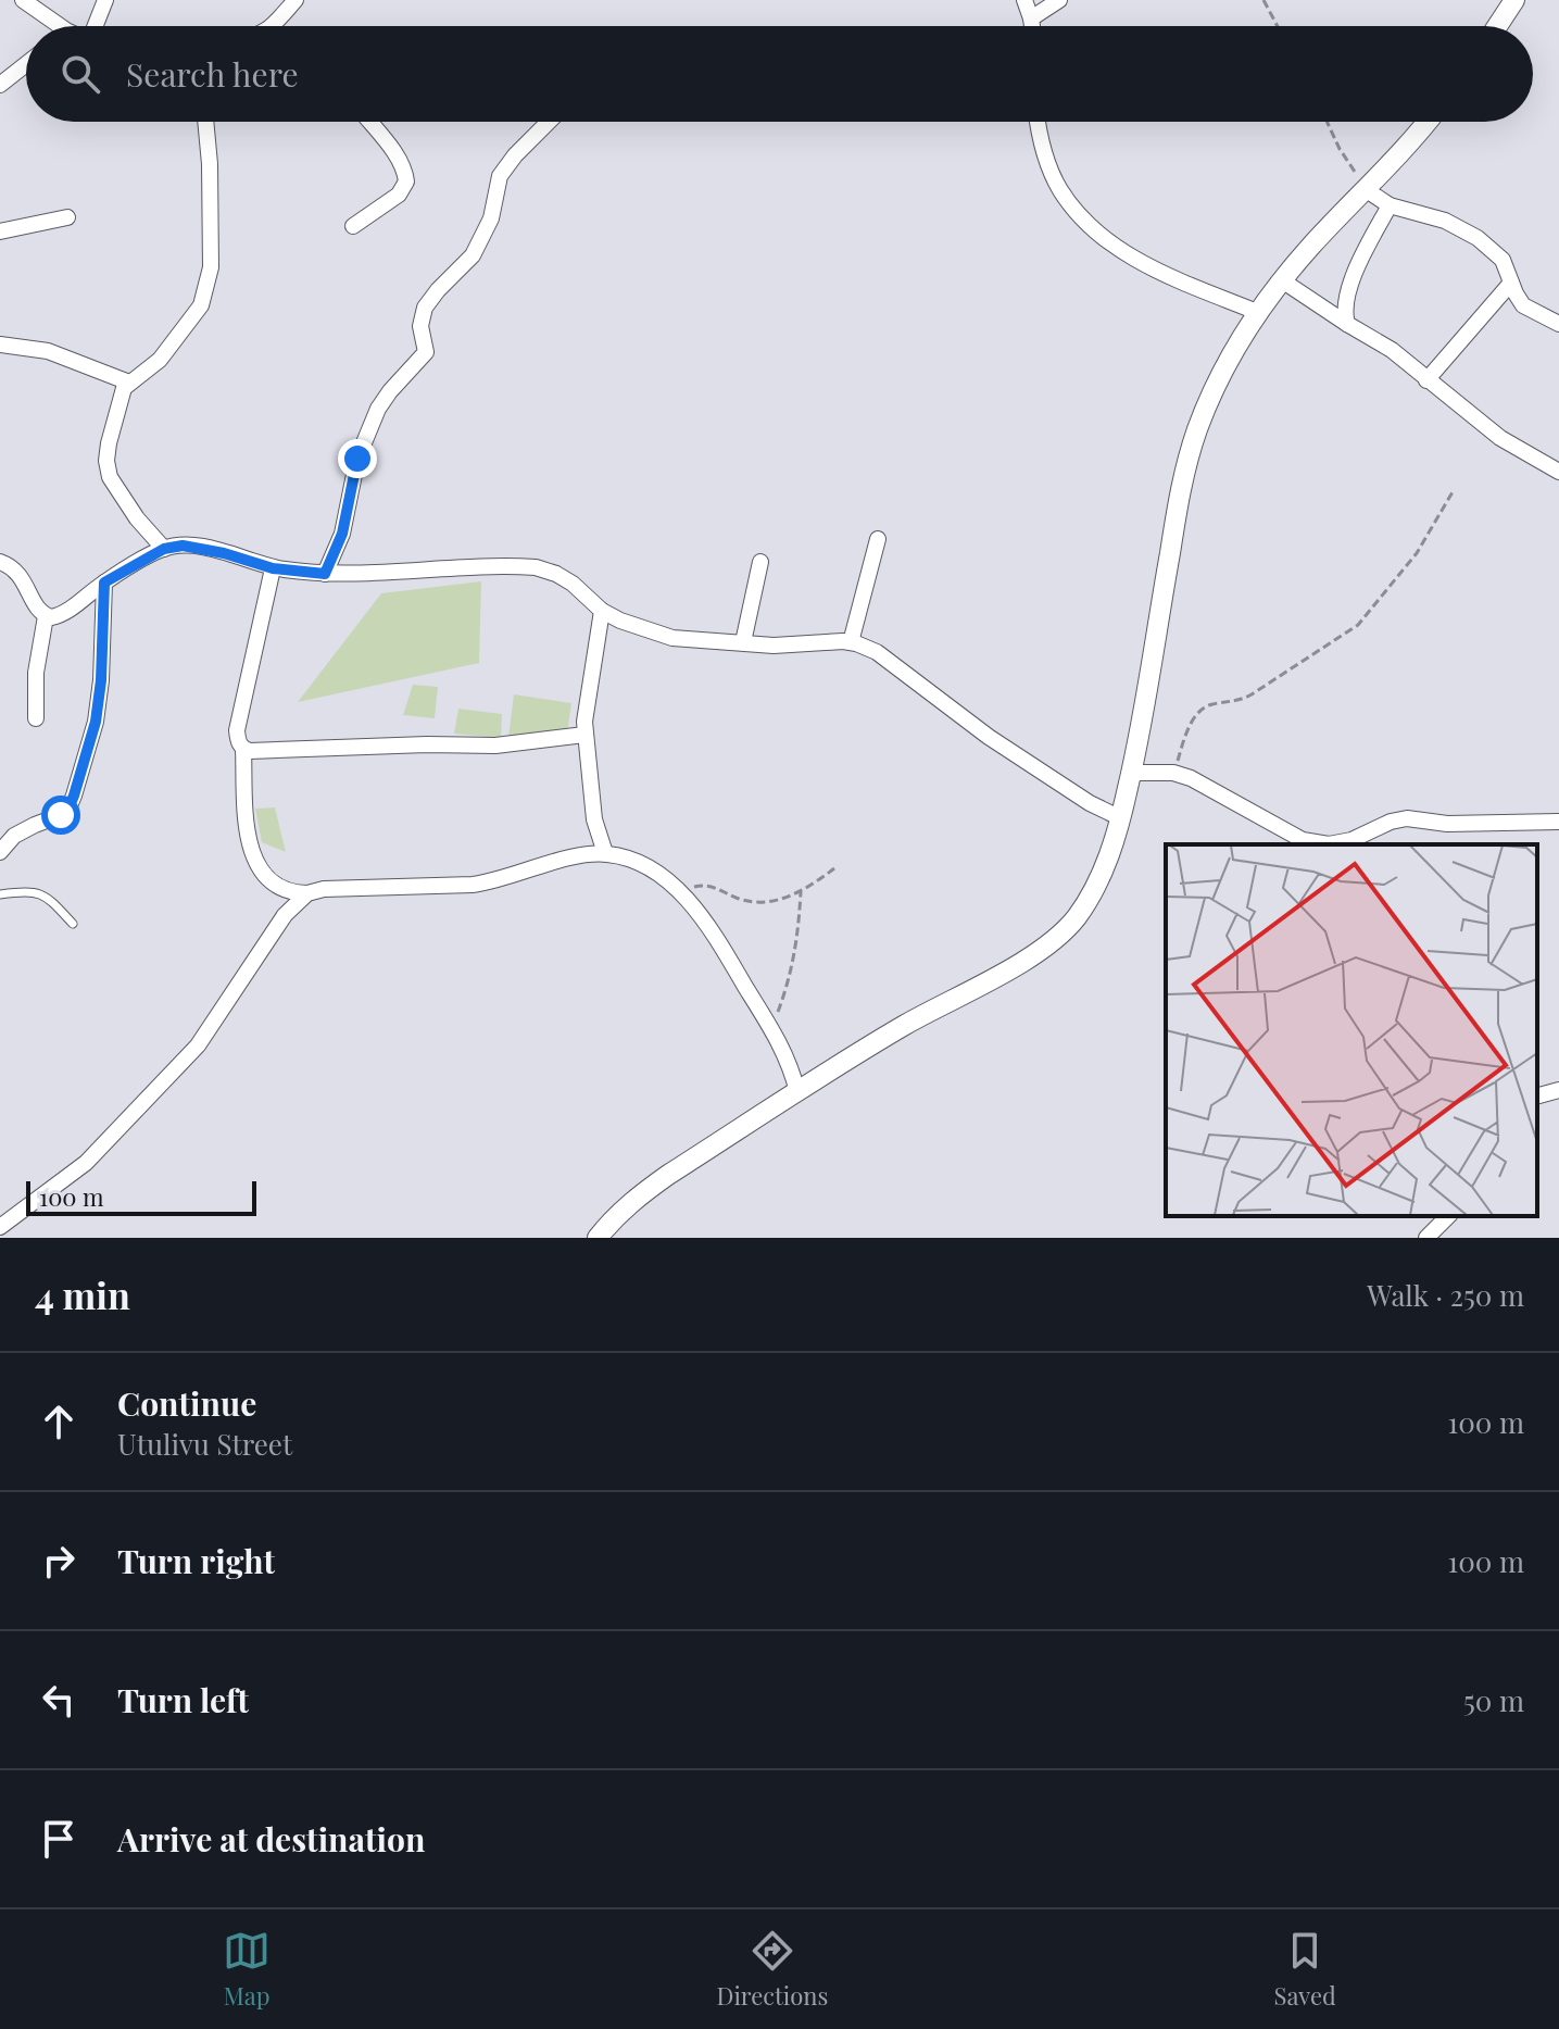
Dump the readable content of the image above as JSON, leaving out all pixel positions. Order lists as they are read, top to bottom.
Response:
{
  "scale_bar": "100 m",
  "page": {
    "search": "Search here",
    "scale": "100 m",
    "heading": ["4 min", "Walk · 250 m"],
    "list": [
      ["Continue", "Utulivu Street", "100 m"],
      ["Turn right", "100 m"],
      ["Turn left", "50 m"],
      "Arrive at destination"
    ],
    "nav": ["Map", "Directions", "Saved"]
  }
}
